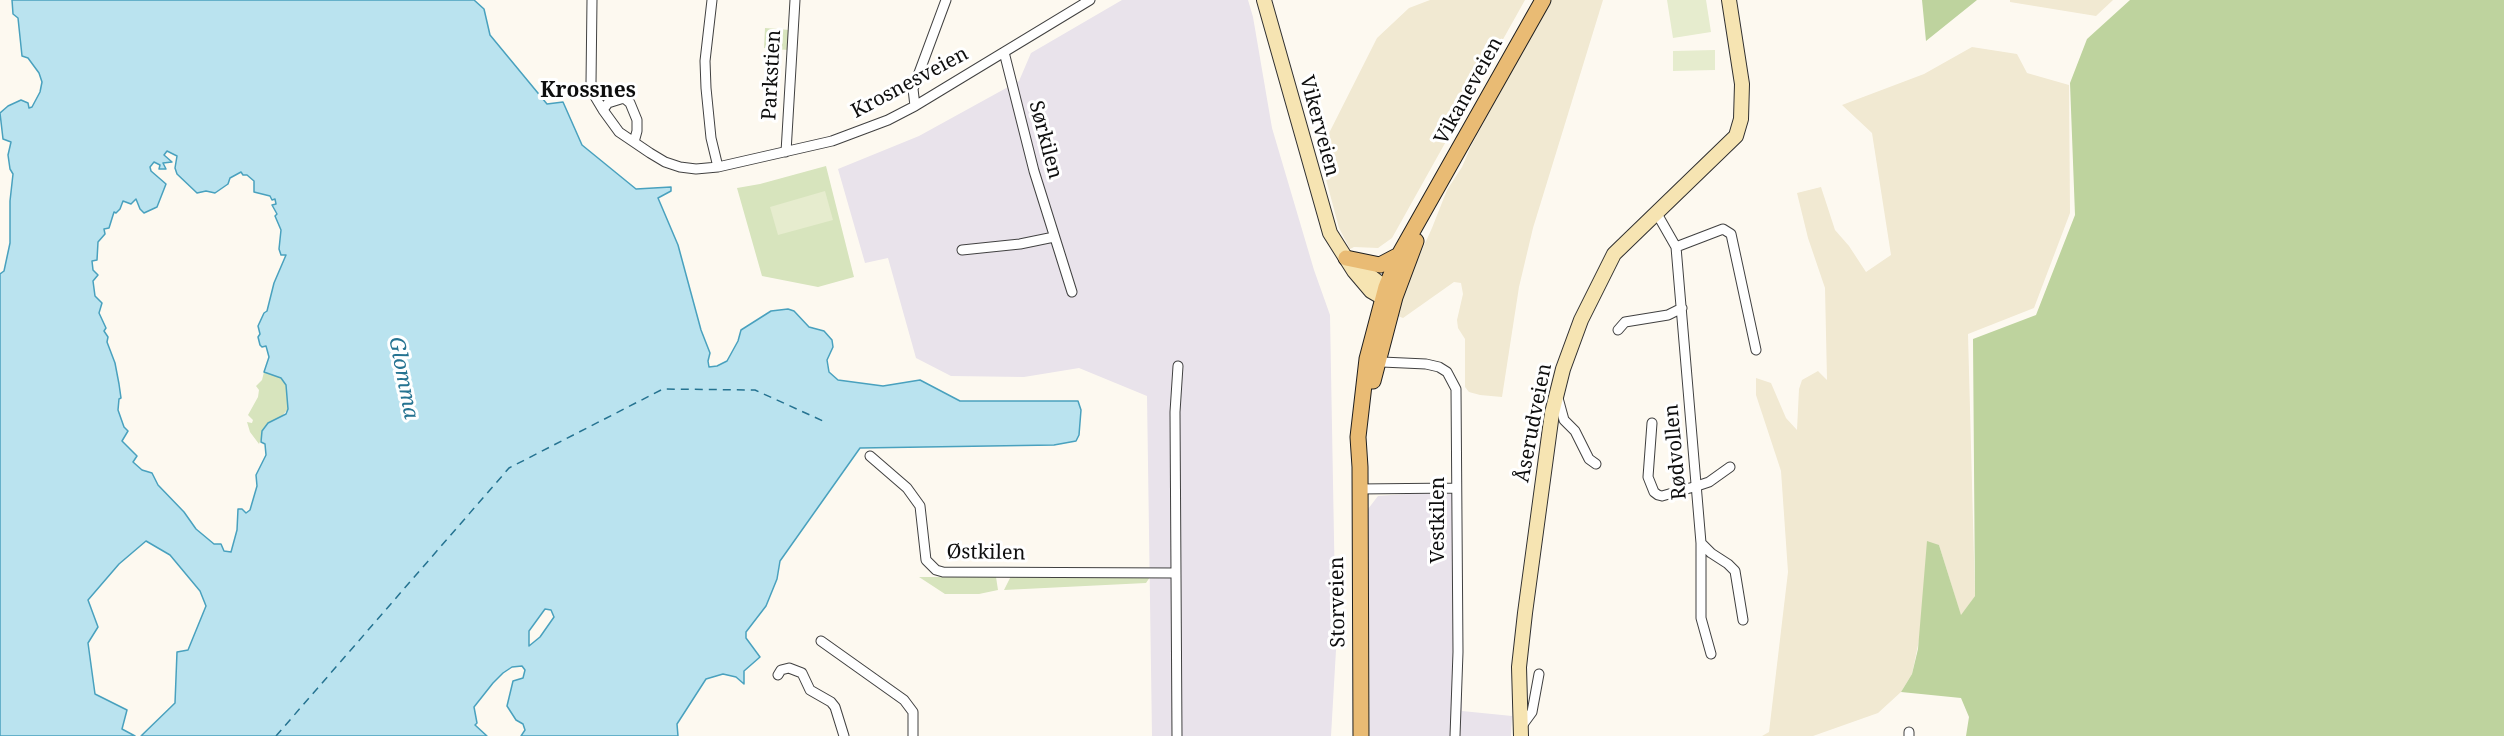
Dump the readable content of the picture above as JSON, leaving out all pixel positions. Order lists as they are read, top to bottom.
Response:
{
  "streets": {
    "main road": ["Vikaneveien", "Storveien"],
    "street": [
      "Parkstien",
      "Krosnesveien",
      "Vikerveien",
      "Sørkilen",
      "Åserudveien",
      "Rødvollen",
      "Vestkilen",
      "Østkilen"
    ]
  },
  "crossings": [
    ["Parkstien", "Krosnesveien"],
    ["Krosnesveien", "Sørkilen"],
    ["Vikaneveien", "Vikerveien"],
    ["Vikaneveien", "Storveien"],
    ["Vikerveien", "Storveien"],
    ["Åserudveien", "Rødvollen"]
  ],
  "districts": ["Krossnes"],
  "water": ["Glomma"]
}
